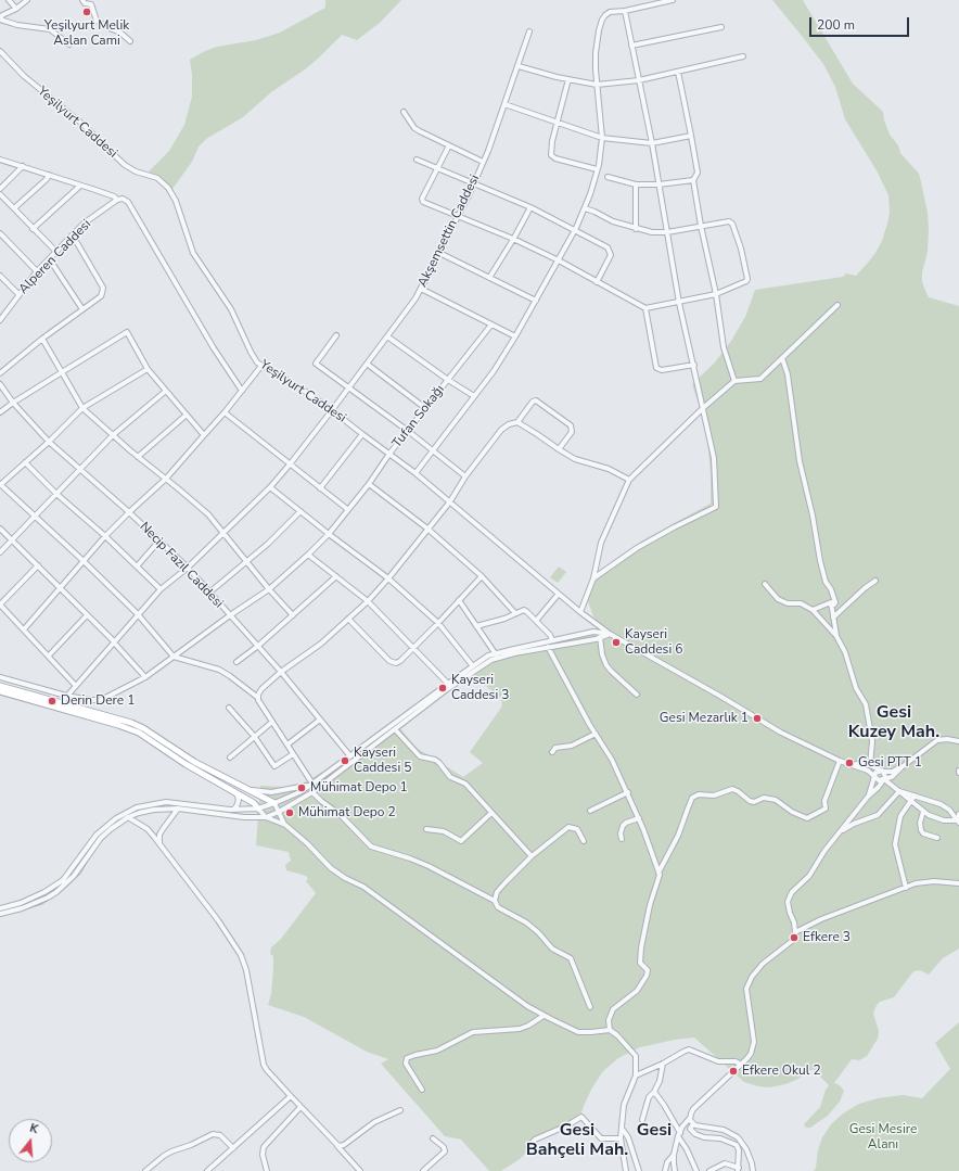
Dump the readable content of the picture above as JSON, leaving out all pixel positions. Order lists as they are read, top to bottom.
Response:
{
  "streets": {
    "street": [
      "Yeşilyurt Caddesi",
      "Akşemsettin Caddesi",
      "Alperen Caddesi",
      "Tufan Sokağı",
      "Necip Fazıl Caddesi"
    ]
  },
  "crossings": [
    ["Yeşilyurt Caddesi", "Akşemsettin Caddesi"],
    ["Yeşilyurt Caddesi", "Tufan Sokağı"],
    ["Akşemsettin Caddesi", "Tufan Sokağı"],
    ["Akşemsettin Caddesi", "Necip Fazıl Caddesi"],
    ["Tufan Sokağı", "Necip Fazıl Caddesi"]
  ],
  "districts": ["Gesi Kuzey Mah.", "Gesi Bahçeli Mah.", "Gesi"],
  "parks": ["Gesi Mesire Alanı"],
  "places": [
    "Yeşilyurt Melik Aslan Cami",
    "Kayseri Caddesi 6",
    "Kayseri Caddesi 3",
    "Derin Dere 1",
    "Gesi Mezarlık 1",
    "Kayseri Caddesi 5",
    "Gesi PTT 1",
    "Mühimat Depo 1",
    "Mühimat Depo 2",
    "Efkere 3",
    "Efkere Okul 2"
  ],
  "scale_bar": "200 m",
  "north": "top"
}
